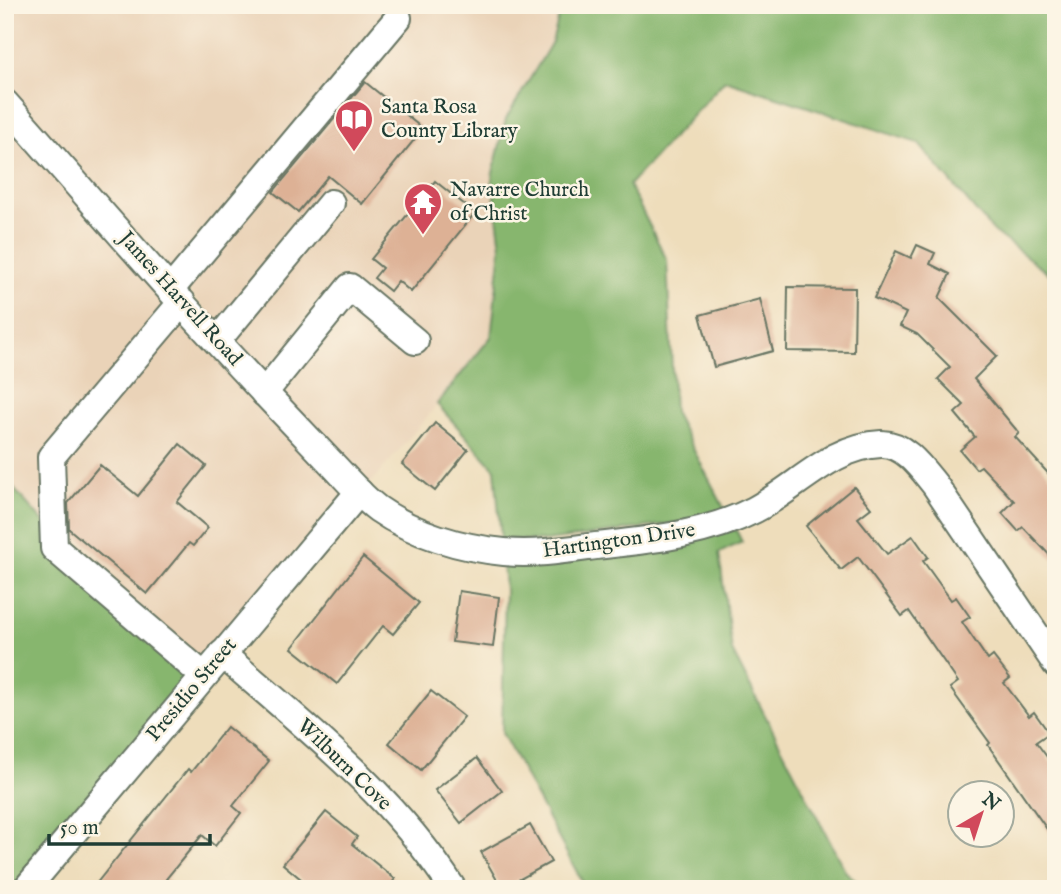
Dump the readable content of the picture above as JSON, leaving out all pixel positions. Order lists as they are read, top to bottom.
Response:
{
  "streets": {
    "street": [
      "James Harvell Road",
      "Hartington Drive",
      "Presidio Street",
      "Wilburn Cove"
    ]
  },
  "crossings": [
    ["James Harvell Road", "Hartington Drive"],
    ["James Harvell Road", "Presidio Street"],
    ["Hartington Drive", "Presidio Street"],
    ["Presidio Street", "Wilburn Cove"]
  ],
  "places": {
    "library": ["Santa Rosa County Library"],
    "temple": ["Navarre Church of Christ"]
  },
  "scale_bar": "50 m",
  "north": "top right"
}
